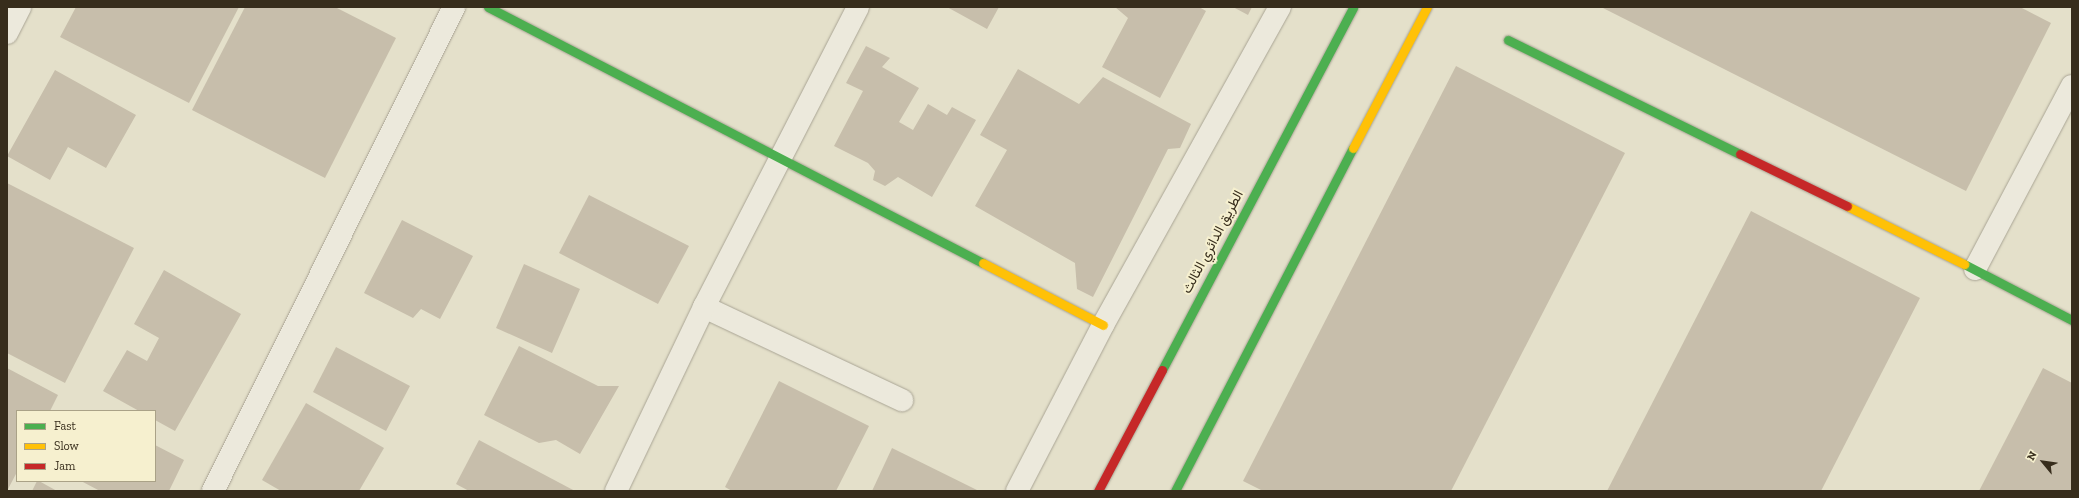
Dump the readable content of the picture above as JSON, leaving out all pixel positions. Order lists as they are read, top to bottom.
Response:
{
  "streets": {
    "main road": ["الطريق الدائري الثالث"]
  },
  "legend": ["Fast", "Slow", "Jam"],
  "north": "top left"
}
